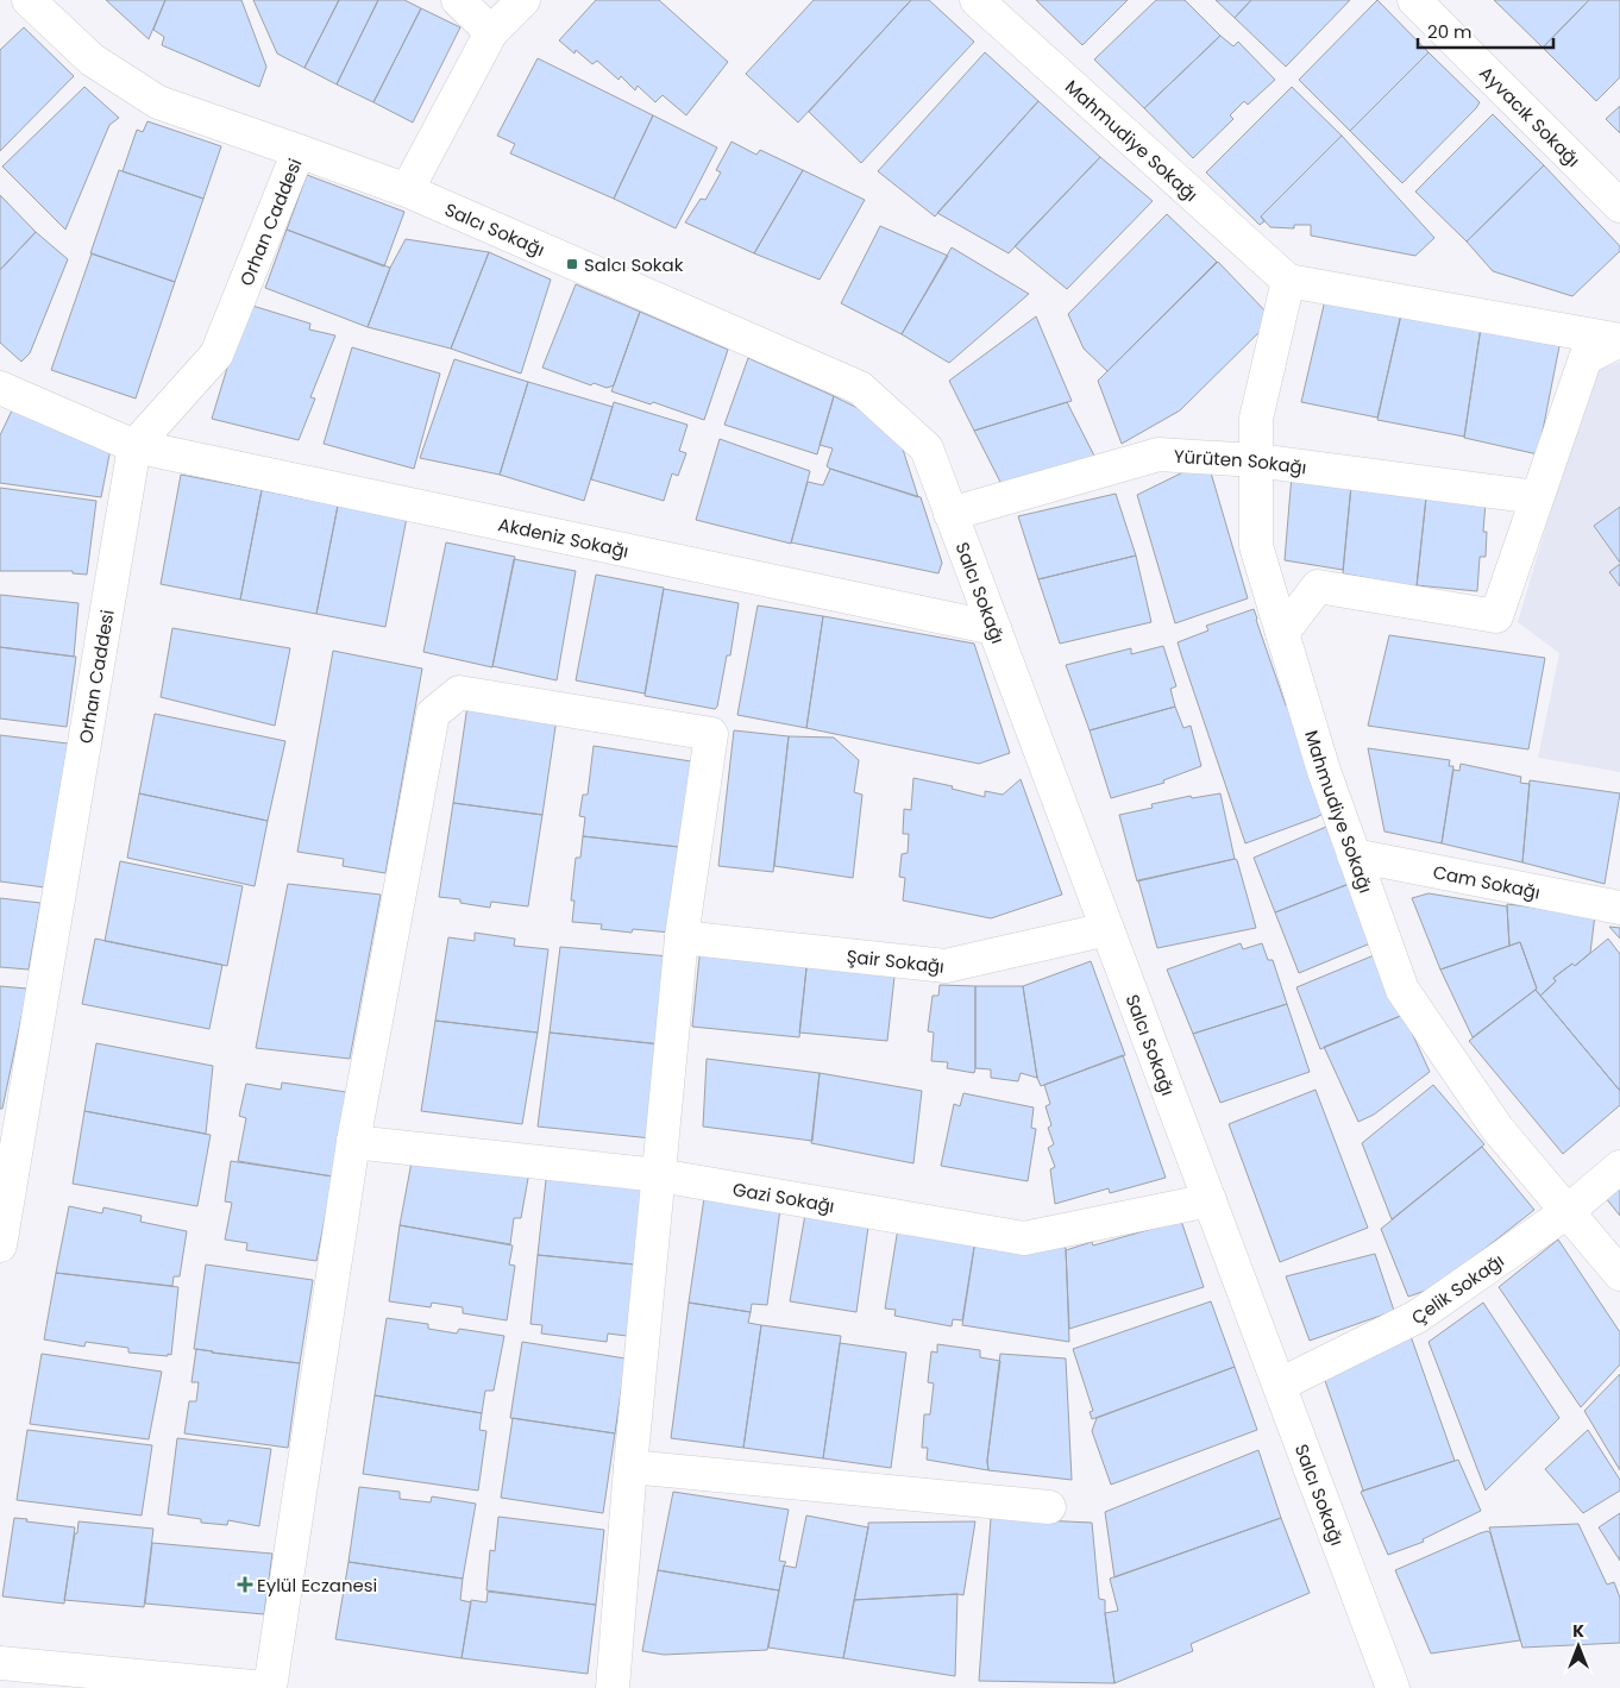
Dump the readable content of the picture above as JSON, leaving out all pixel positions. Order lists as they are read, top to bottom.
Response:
{
  "streets": {
    "street": [
      "Ayvacık Sokağı",
      "Mahmudiye Sokağı",
      "Orhan Caddesi",
      "Salcı Sokağı",
      "Yürüten Sokağı",
      "Akdeniz Sokağı",
      "Cam Sokağı",
      "Şair Sokağı",
      "Gazi Sokağı",
      "Çelik Sokağı"
    ]
  },
  "crossings": [
    ["Mahmudiye Sokağı", "Yürüten Sokağı"],
    ["Mahmudiye Sokağı", "Cam Sokağı"],
    ["Mahmudiye Sokağı", "Çelik Sokağı"],
    ["Orhan Caddesi", "Salcı Sokağı"],
    ["Orhan Caddesi", "Akdeniz Sokağı"],
    ["Salcı Sokağı", "Yürüten Sokağı"],
    ["Salcı Sokağı", "Akdeniz Sokağı"],
    ["Salcı Sokağı", "Şair Sokağı"],
    ["Salcı Sokağı", "Gazi Sokağı"],
    ["Salcı Sokağı", "Çelik Sokağı"]
  ],
  "places": {
    "transit": ["Salcı Sokak"],
    "health": ["Eylül Eczanesi"]
  },
  "scale_bar": "20 m",
  "north": "top"
}
